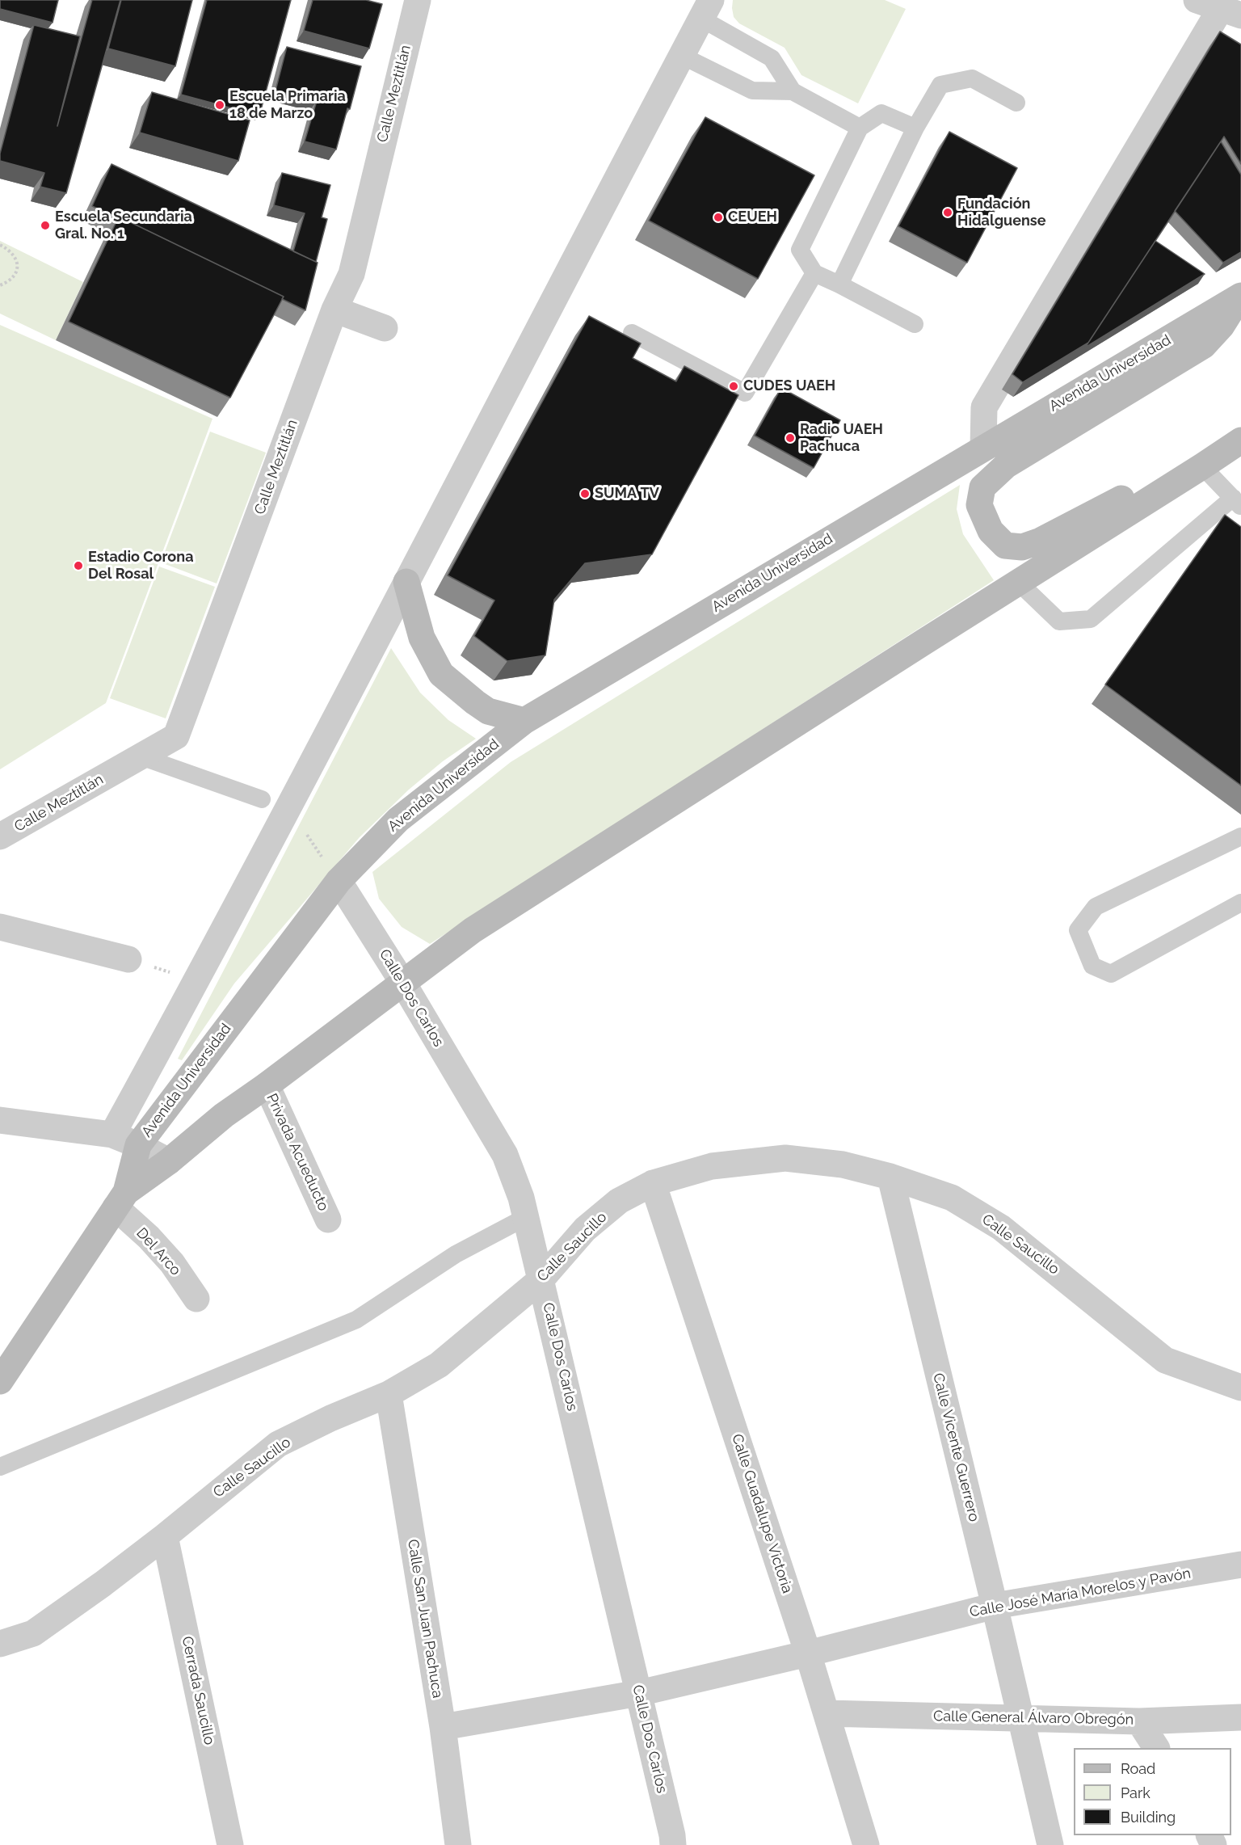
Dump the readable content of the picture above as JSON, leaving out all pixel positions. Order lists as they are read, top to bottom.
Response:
{
  "streets": {
    "main road": ["Avenida Universidad"],
    "street": [
      "Calle Meztitlán",
      "Calle Dos Carlos",
      "Privada Acueducto",
      "Calle Saucillo",
      "Del Arco",
      "Calle Vicente Guerrero",
      "Calle Guadalupe Victoria",
      "Calle José María Morelos y Pavón",
      "Calle San Juan Pachuca",
      "Cerrada Saucillo",
      "Calle General Álvaro Obregón"
    ]
  },
  "crossings": [
    ["Avenida Universidad", "Calle Dos Carlos"],
    ["Avenida Universidad", "Del Arco"],
    ["Calle Dos Carlos", "Calle Saucillo"],
    ["Calle Saucillo", "Calle Vicente Guerrero"],
    ["Calle Saucillo", "Calle Guadalupe Victoria"],
    ["Calle Saucillo", "Calle San Juan Pachuca"],
    ["Calle Saucillo", "Cerrada Saucillo"],
    ["Calle Vicente Guerrero", "Calle José María Morelos y Pavón"],
    ["Calle Vicente Guerrero", "Calle General Álvaro Obregón"],
    ["Calle Guadalupe Victoria", "Calle José María Morelos y Pavón"],
    ["Calle Guadalupe Victoria", "Calle General Álvaro Obregón"]
  ],
  "places": [
    "Escuela Primaria 18 de Marzo",
    "Fundación Hidalguense",
    "CEUEH",
    "Escuela Secundaria Gral. No. 1",
    "CUDES UAEH",
    "Radio UAEH Pachuca",
    "SUMA TV",
    "Estadio Corona Del Rosal"
  ],
  "legend": ["Road", "Park", "Building"]
}
